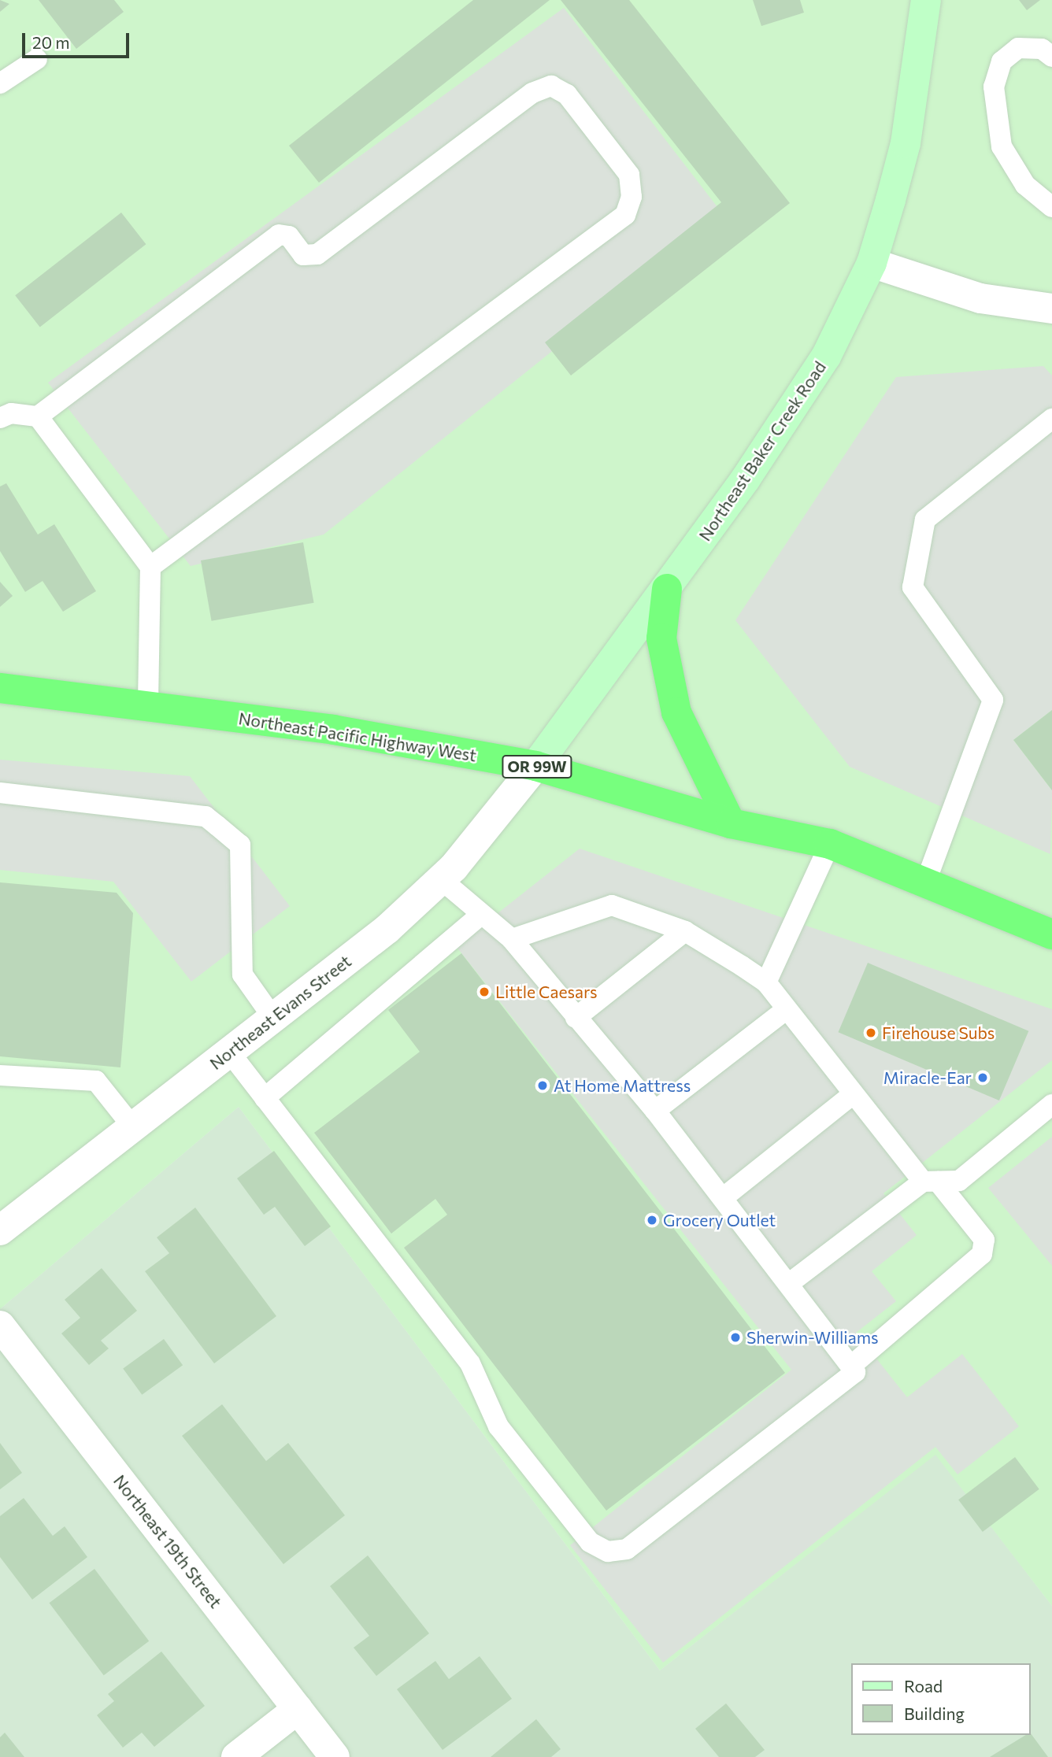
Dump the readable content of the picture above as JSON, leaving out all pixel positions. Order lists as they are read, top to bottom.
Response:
{
  "streets": {
    "highway": ["Northeast Pacific Highway West", "OR 99W"],
    "main road": ["Northeast Baker Creek Road"],
    "street": ["Northeast Evans Street", "Northeast 19th Street"]
  },
  "crossings": [
    ["Northeast Baker Creek Road", "Northeast Pacific Highway West"],
    ["Northeast Baker Creek Road", "Northeast Evans Street"],
    ["Northeast Pacific Highway West", "Northeast Evans Street"]
  ],
  "places": [
    "Little Caesars",
    "Firehouse Subs",
    "Miracle-Ear",
    "At Home Mattress",
    "Grocery Outlet",
    "Sherwin-Williams"
  ],
  "legend": ["Road", "Building"],
  "scale_bar": "20 m"
}
